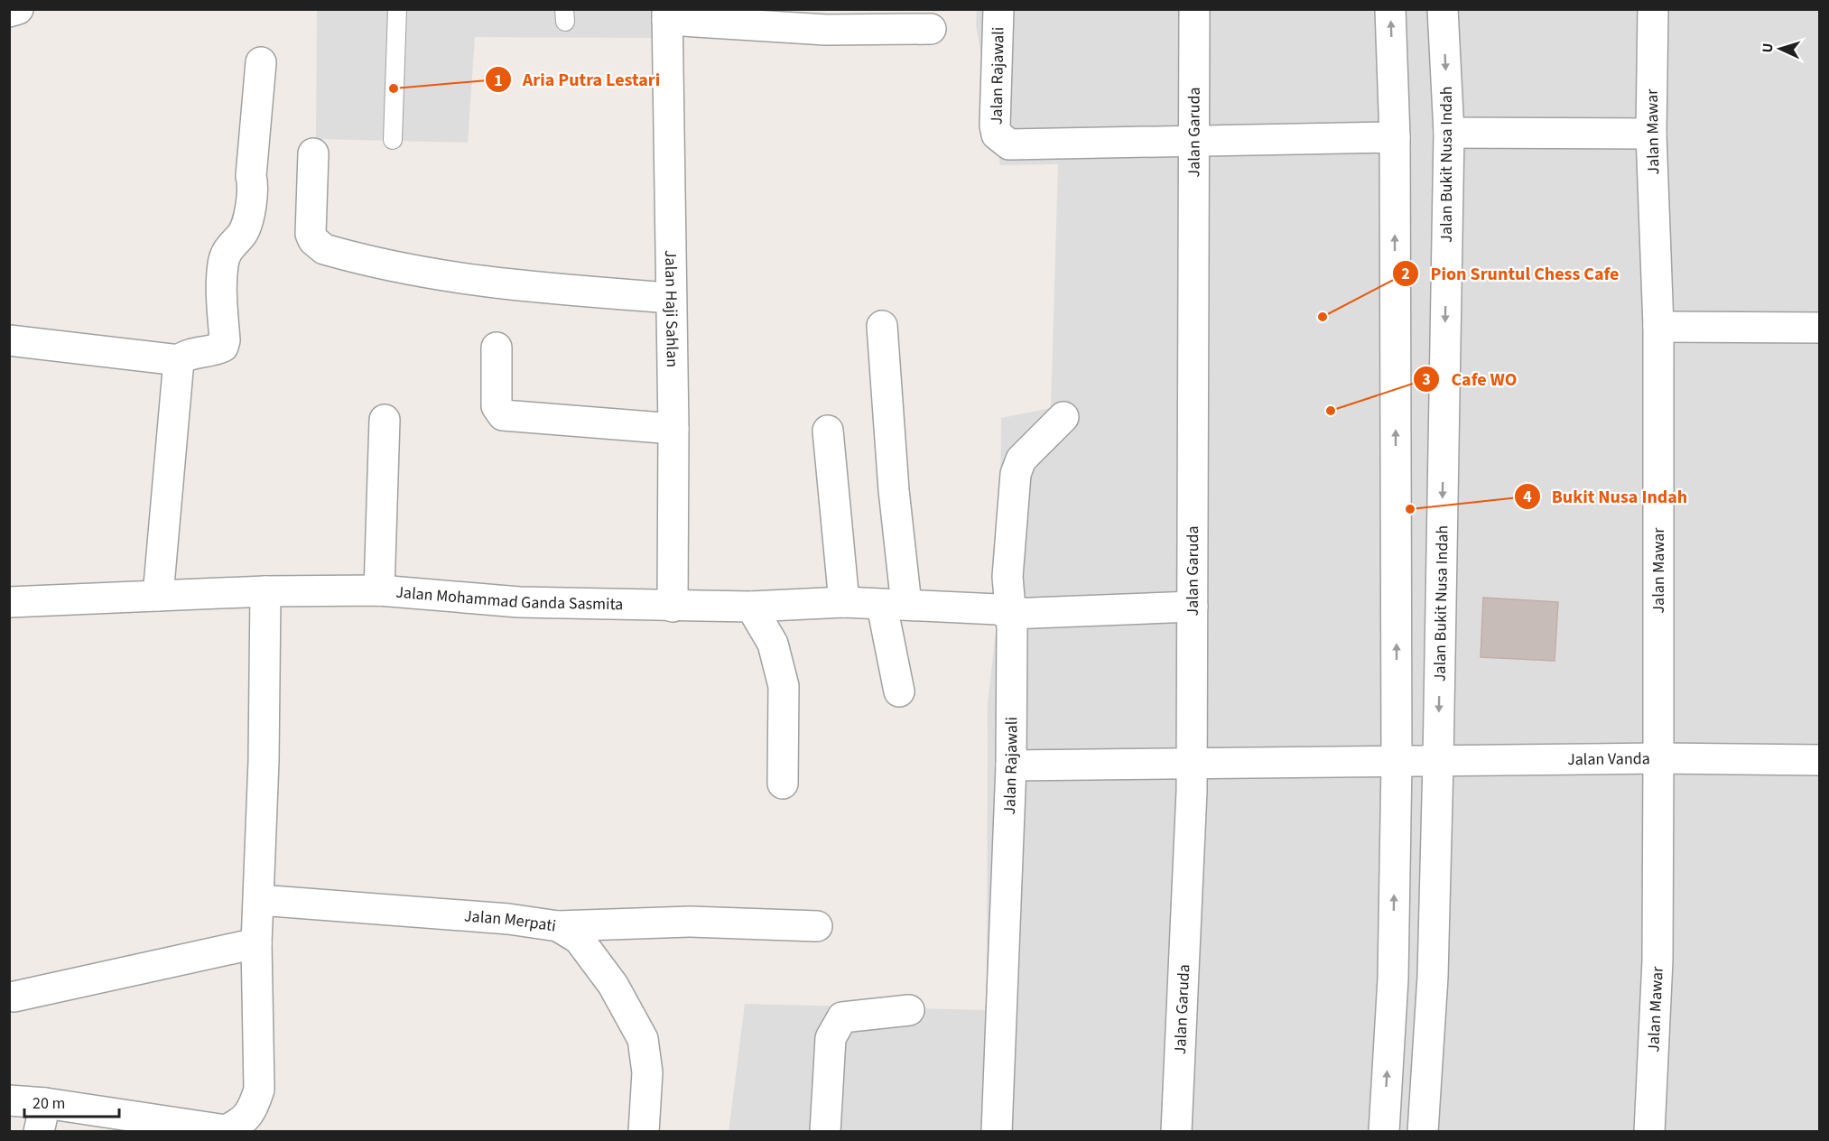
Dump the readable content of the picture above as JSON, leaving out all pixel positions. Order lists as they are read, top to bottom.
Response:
{
  "streets": {
    "street": [
      "Jalan Rajawali",
      "Jalan Garuda",
      "Jalan Mawar",
      "Jalan Bukit Nusa Indah",
      "Jalan Haji Sahlan",
      "Jalan Mohammad Ganda Sasmita",
      "Jalan Vanda",
      "Jalan Merpati"
    ]
  },
  "crossings": [
    ["Jalan Rajawali", "Jalan Garuda"],
    ["Jalan Rajawali", "Jalan Mohammad Ganda Sasmita"],
    ["Jalan Rajawali", "Jalan Vanda"],
    ["Jalan Garuda", "Jalan Mohammad Ganda Sasmita"],
    ["Jalan Garuda", "Jalan Vanda"],
    ["Jalan Mawar", "Jalan Vanda"],
    ["Jalan Bukit Nusa Indah", "Jalan Vanda"],
    ["Jalan Haji Sahlan", "Jalan Mohammad Ganda Sasmita"]
  ],
  "places": [
    "Aria Putra Lestari",
    "Pion Sruntul Chess Cafe",
    "Cafe WO",
    "Bukit Nusa Indah"
  ],
  "scale_bar": "20 m",
  "north": "left"
}
